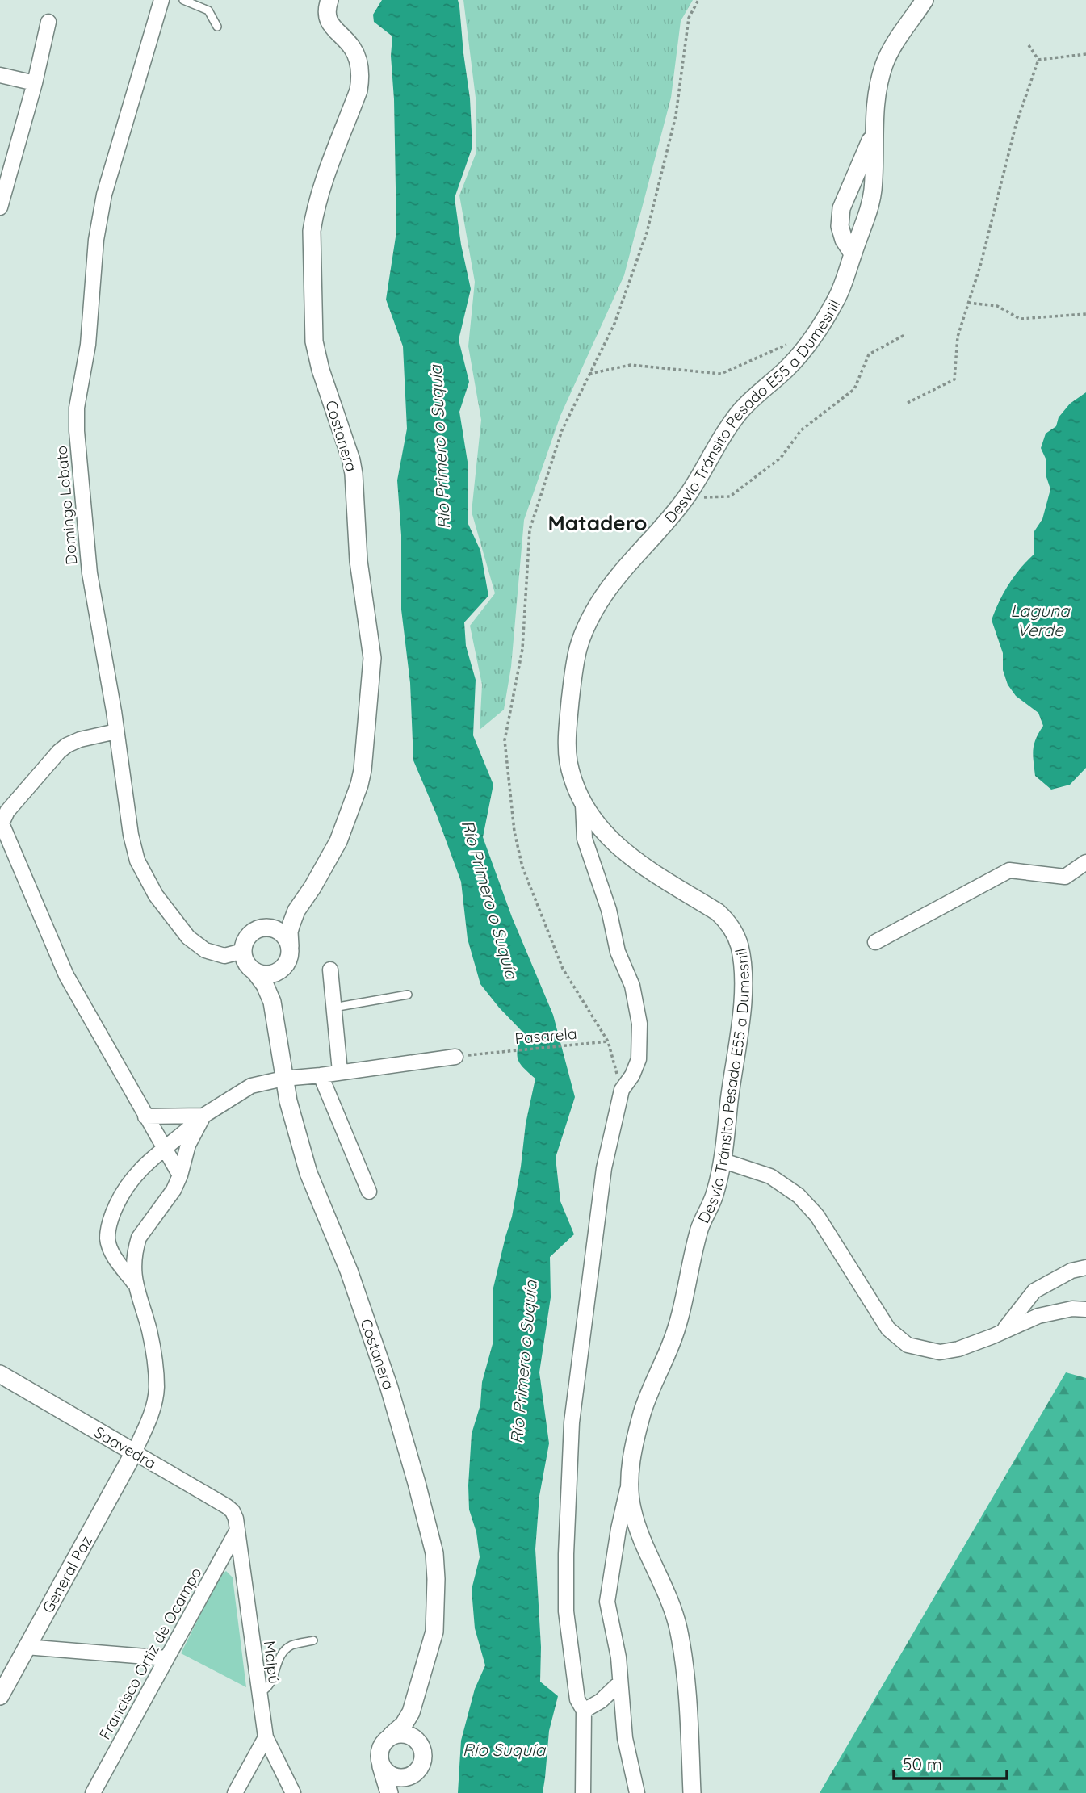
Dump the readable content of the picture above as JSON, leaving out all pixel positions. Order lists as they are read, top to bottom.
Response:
{
  "streets": {
    "street": [
      "Desvío Tránsito Pesado E55 a Dumesnil",
      "Costanera",
      "Domingo Lobato",
      "Saavedra",
      "General Paz",
      "Francisco Ortiz de Ocampo",
      "Maipú"
    ],
    "path": ["Pasarela"]
  },
  "crossings": [
    ["Costanera", "Domingo Lobato"],
    ["Saavedra", "General Paz"],
    ["Saavedra", "Francisco Ortiz de Ocampo"],
    ["Saavedra", "Maipú"],
    ["Francisco Ortiz de Ocampo", "Maipú"]
  ],
  "districts": ["Matadero"],
  "water": ["Río Primero o Suquía", "Laguna Verde", "Río Suquía"],
  "scale_bar": "50 m"
}
